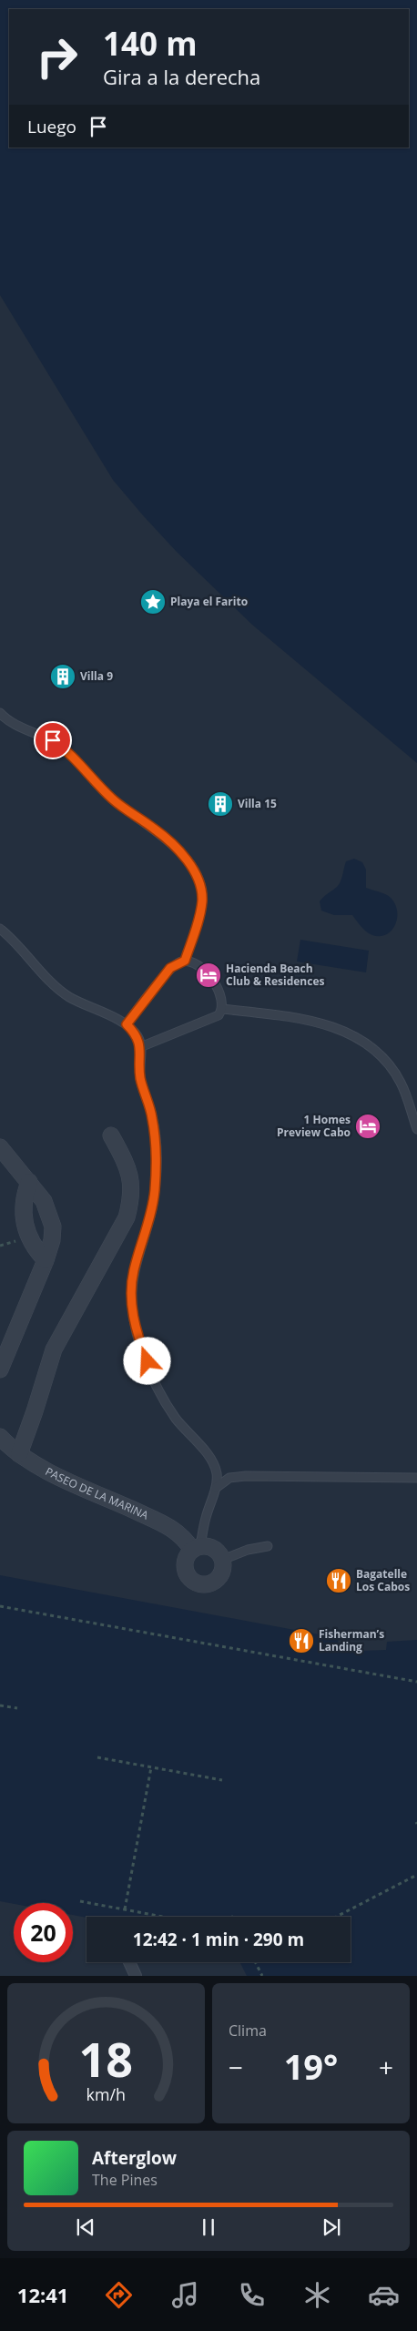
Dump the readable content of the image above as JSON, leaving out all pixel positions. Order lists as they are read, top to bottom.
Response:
{
  "streets": {
    "street": ["PASEO DE LA MARINA"]
  },
  "places": {
    "place": ["Playa el Farito"],
    "building": ["Villa 9", "Villa 15"],
    "hotel": ["Hacienda Beach Club & Residences", "1 Homes Preview Cabo"],
    "restaurant": ["Bagatelle Los Cabos", "Fisherman’s Landing"]
  },
  "page": {
    "turn": ["140 m", "Gira a la derecha"],
    "then": "Luego",
    "limit": "20",
    "trip": "12:42 · 1 min · 290 m",
    "tile": "Clima",
    "heat": ["−", "19°", "+"],
    "song": ["Afterglow", "The Pines"],
    "tabs": "12:41",
    "gauge": ["18", "km/h"]
  }
}
